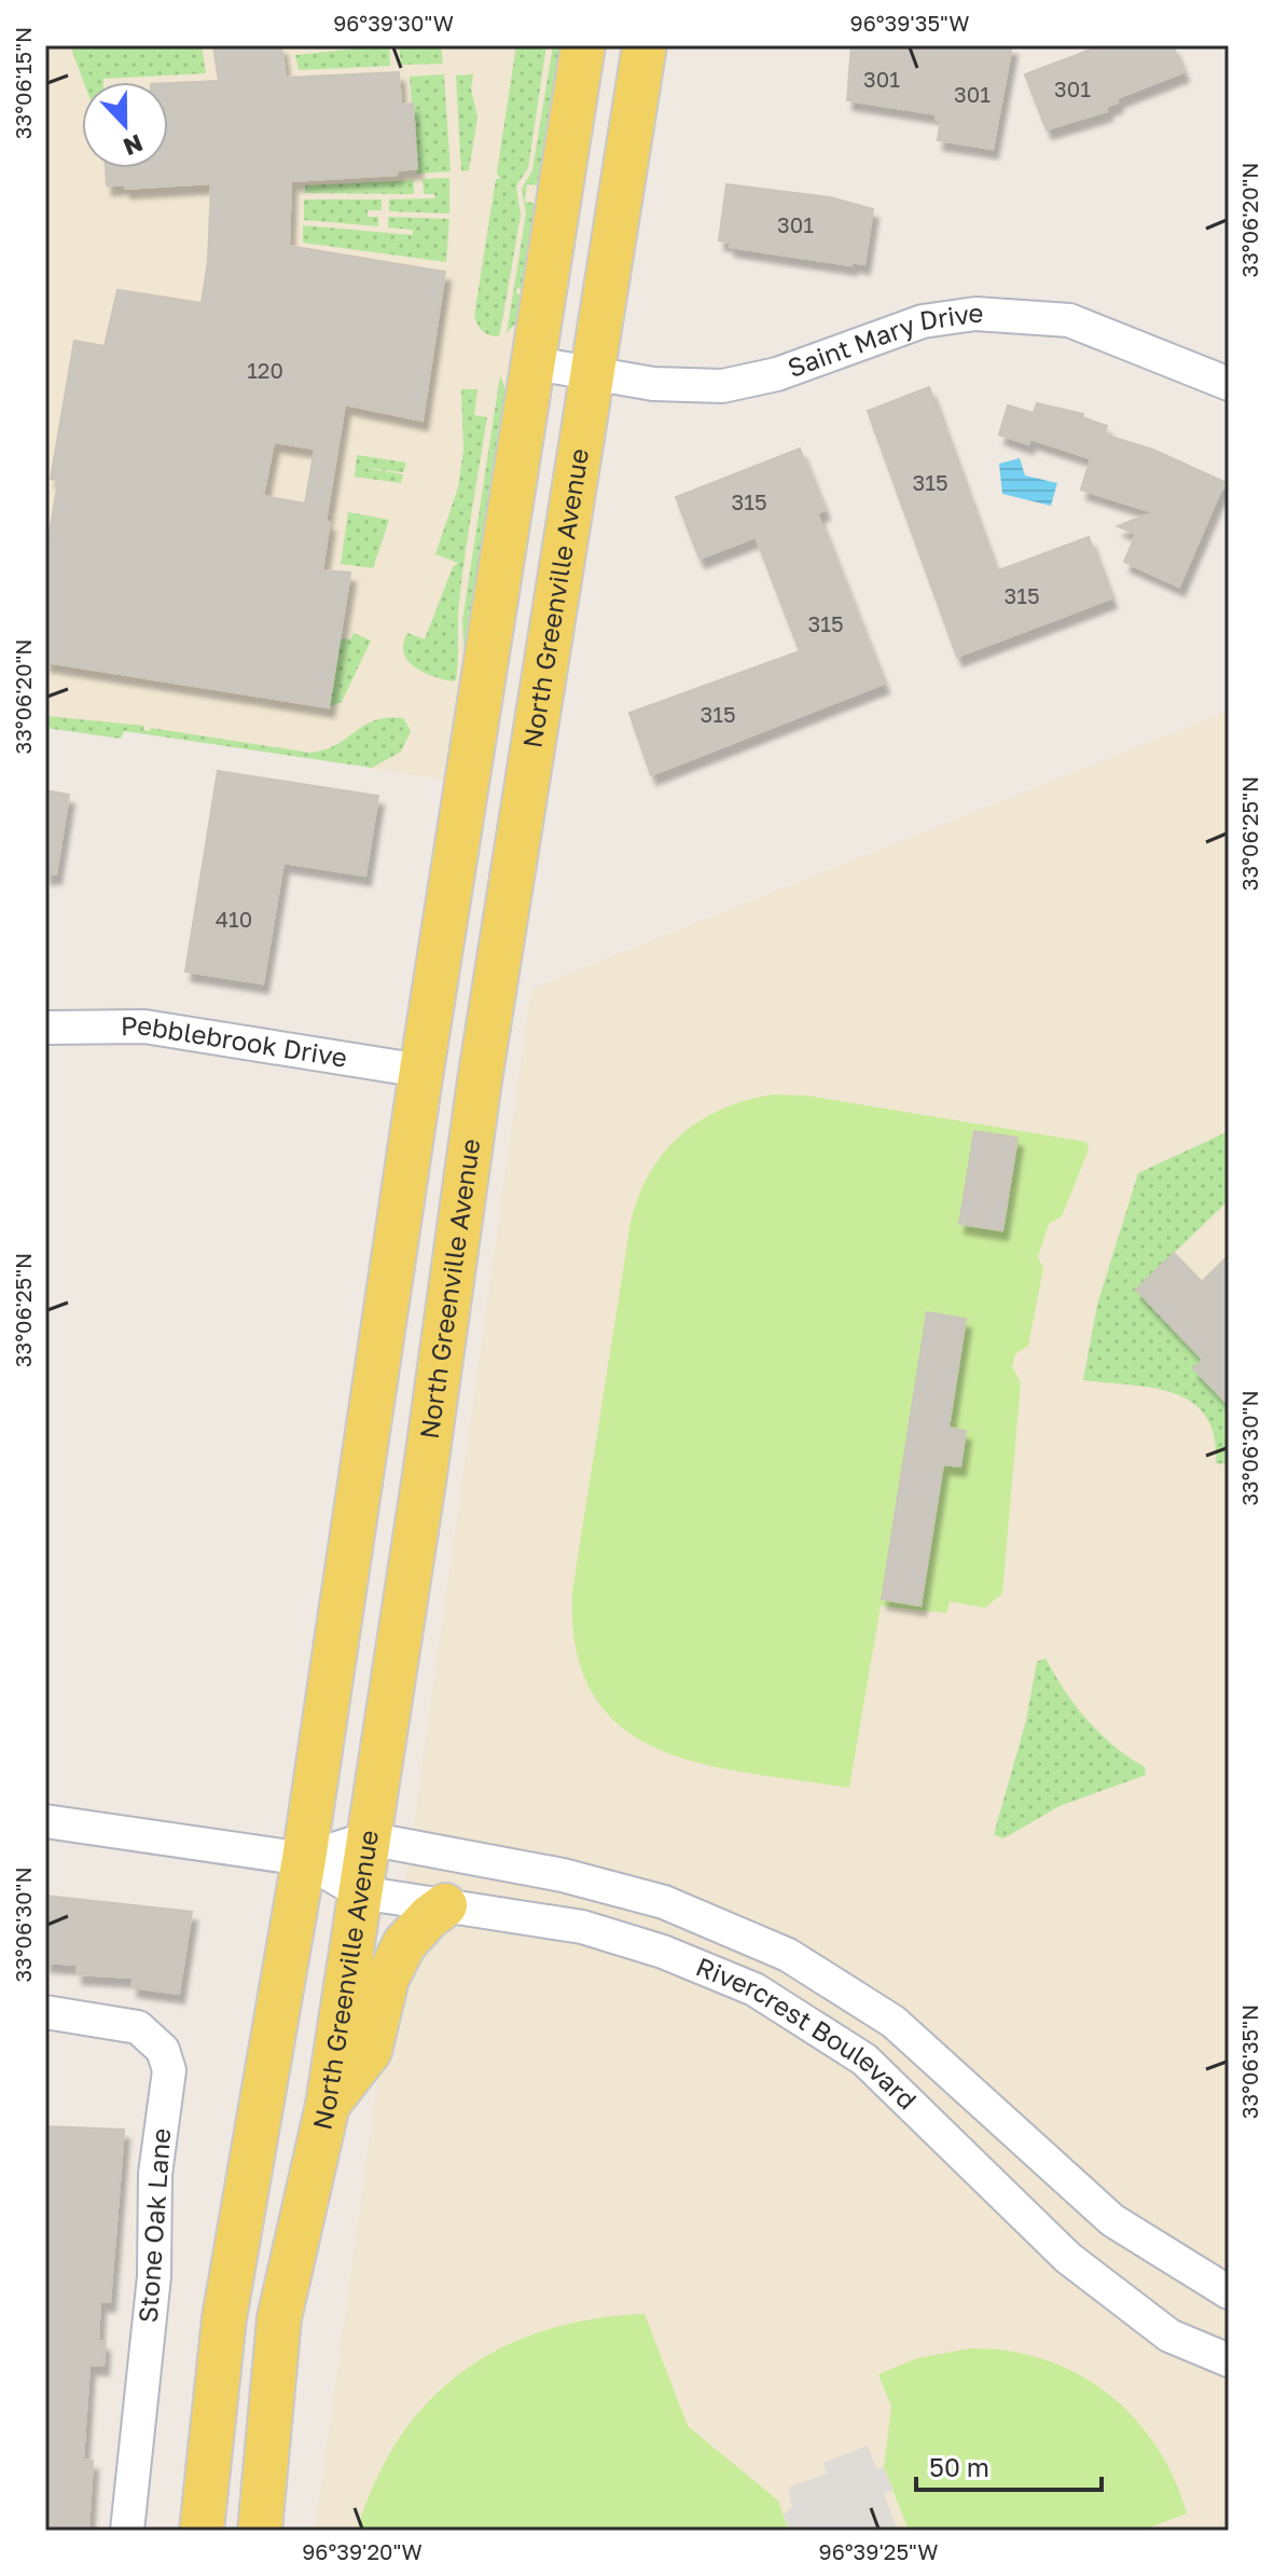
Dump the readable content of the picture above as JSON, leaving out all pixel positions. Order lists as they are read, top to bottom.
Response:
{
  "streets": {
    "main road": ["North Greenville Avenue"],
    "street": [
      "Saint Mary Drive",
      "Pebblebrook Drive",
      "Rivercrest Boulevard",
      "Stone Oak Lane"
    ]
  },
  "crossings": [
    ["Saint Mary Drive", "North Greenville Avenue"],
    ["North Greenville Avenue", "Rivercrest Boulevard"]
  ],
  "house_numbers": [
    "301",
    "301",
    "301",
    "301",
    "120",
    "315",
    "315",
    "315",
    "315",
    "315",
    "410"
  ],
  "scale_bar": "50 m",
  "north": "bottom",
  "coordinates": [
    "96°39'30\"W",
    "96°39'35\"W",
    "33°06'15\"N",
    "33°06'20\"N",
    "33°06'25\"N",
    "33°06'30\"N",
    "33°06'35\"N",
    "96°39'20\"W",
    "96°39'25\"W"
  ]
}
